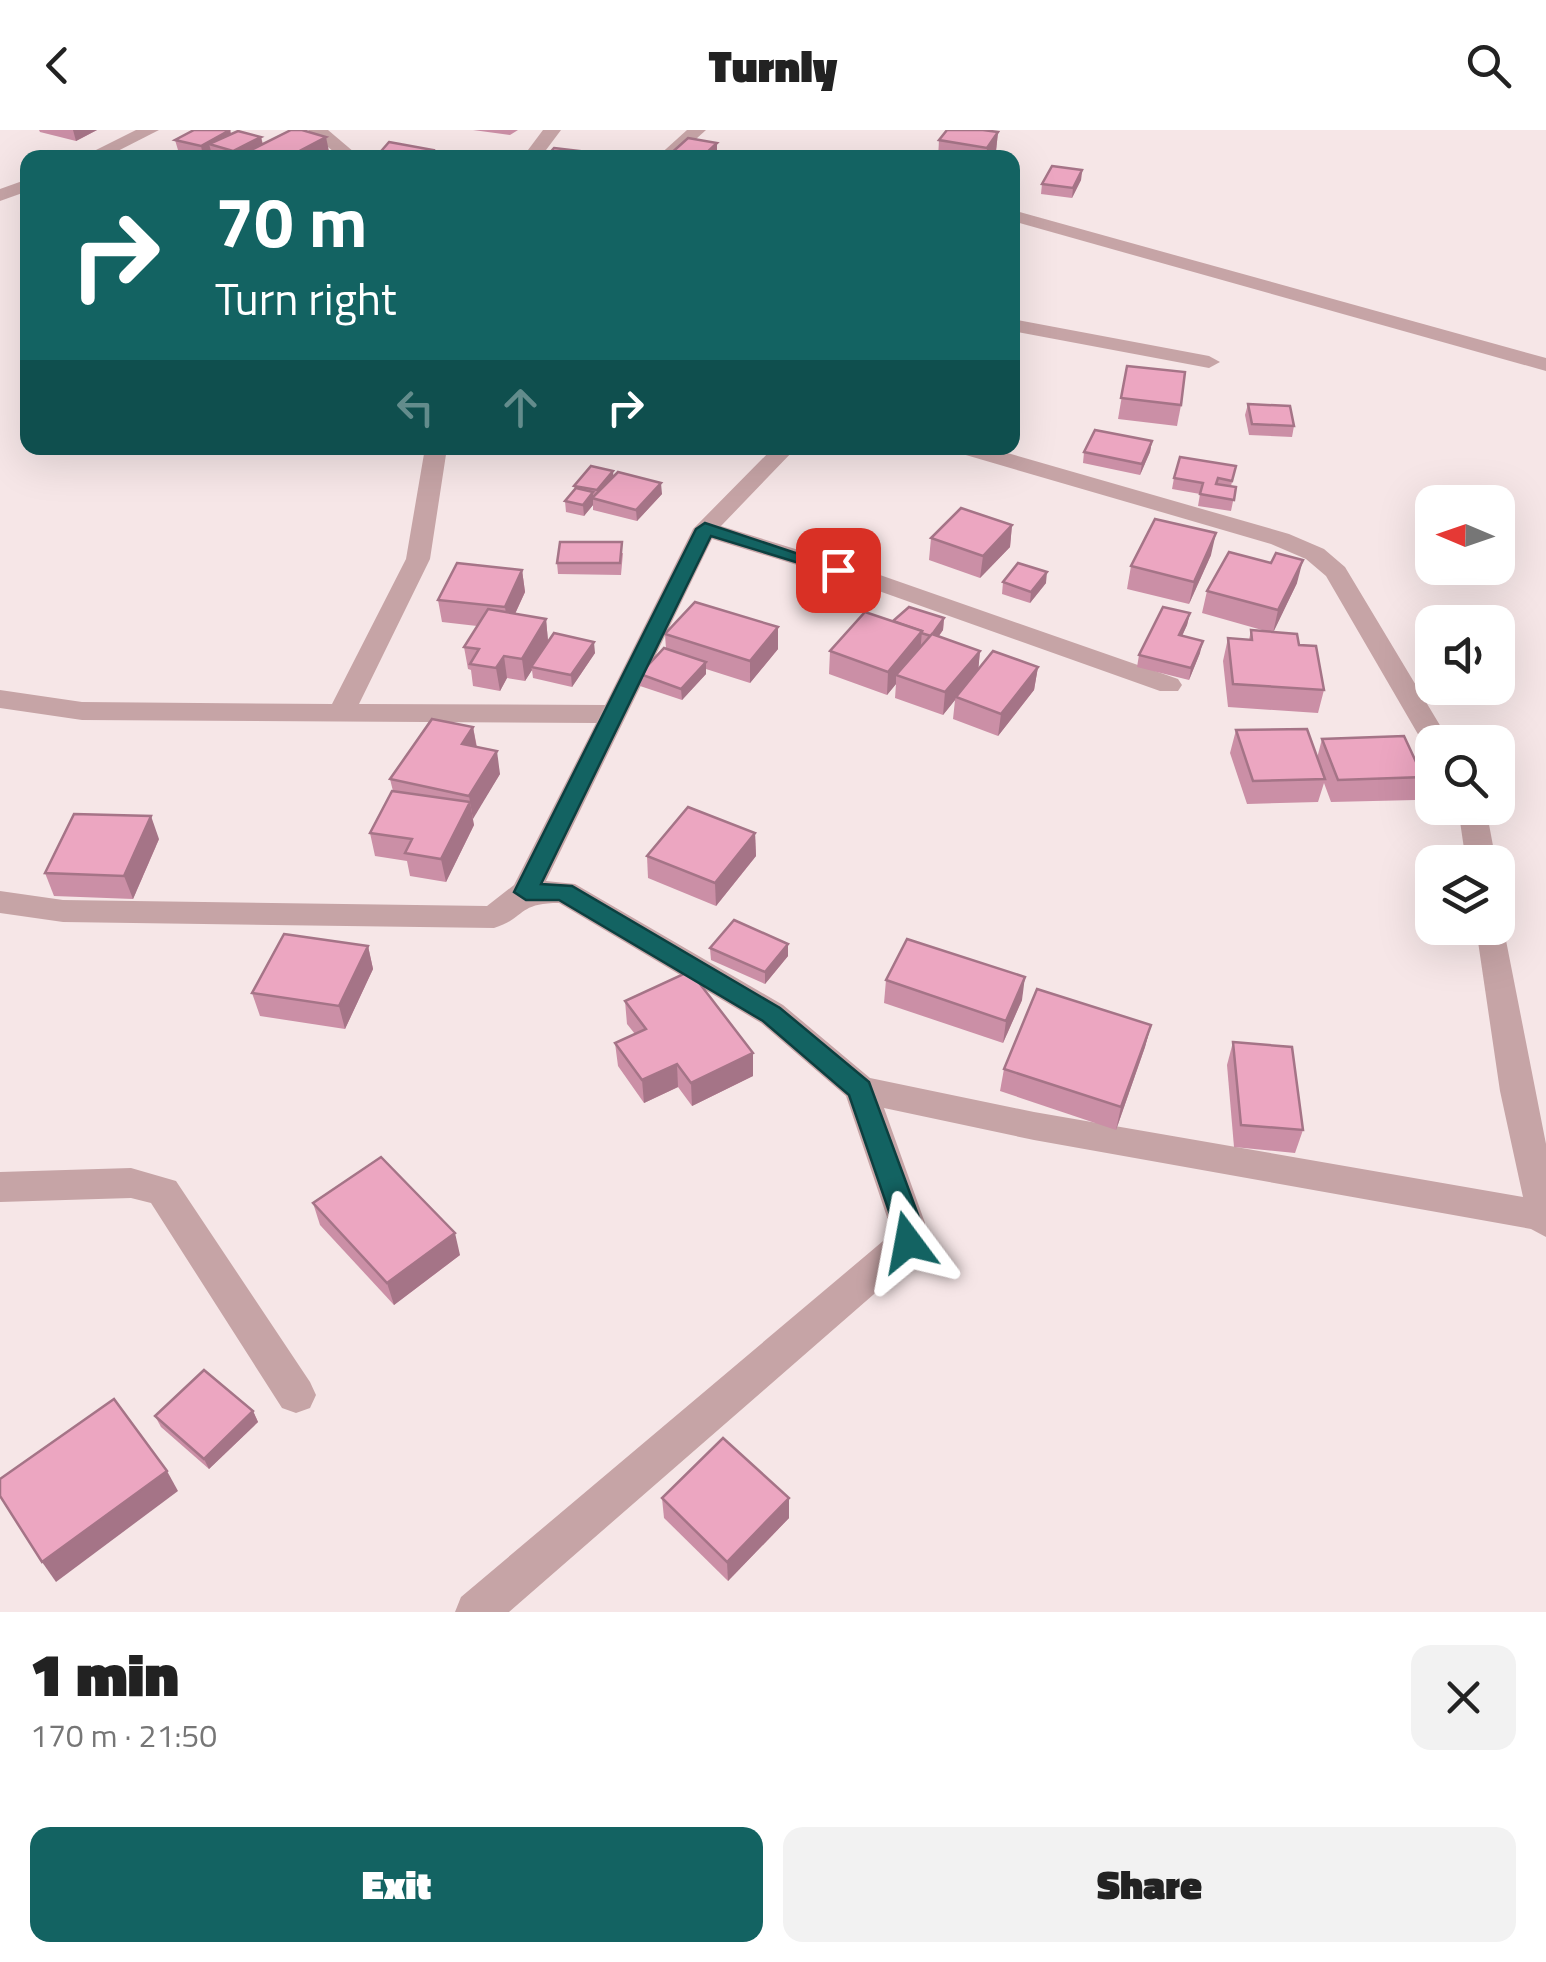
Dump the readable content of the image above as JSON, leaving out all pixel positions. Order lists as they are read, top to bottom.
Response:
{
  "north": "left",
  "page": {
    "header": "Turnly",
    "turn": ["70 m", "Turn right"],
    "heading": ["1 min", "170 m · 21:50"],
    "buttons": ["Exit", "Share"]
  }
}
